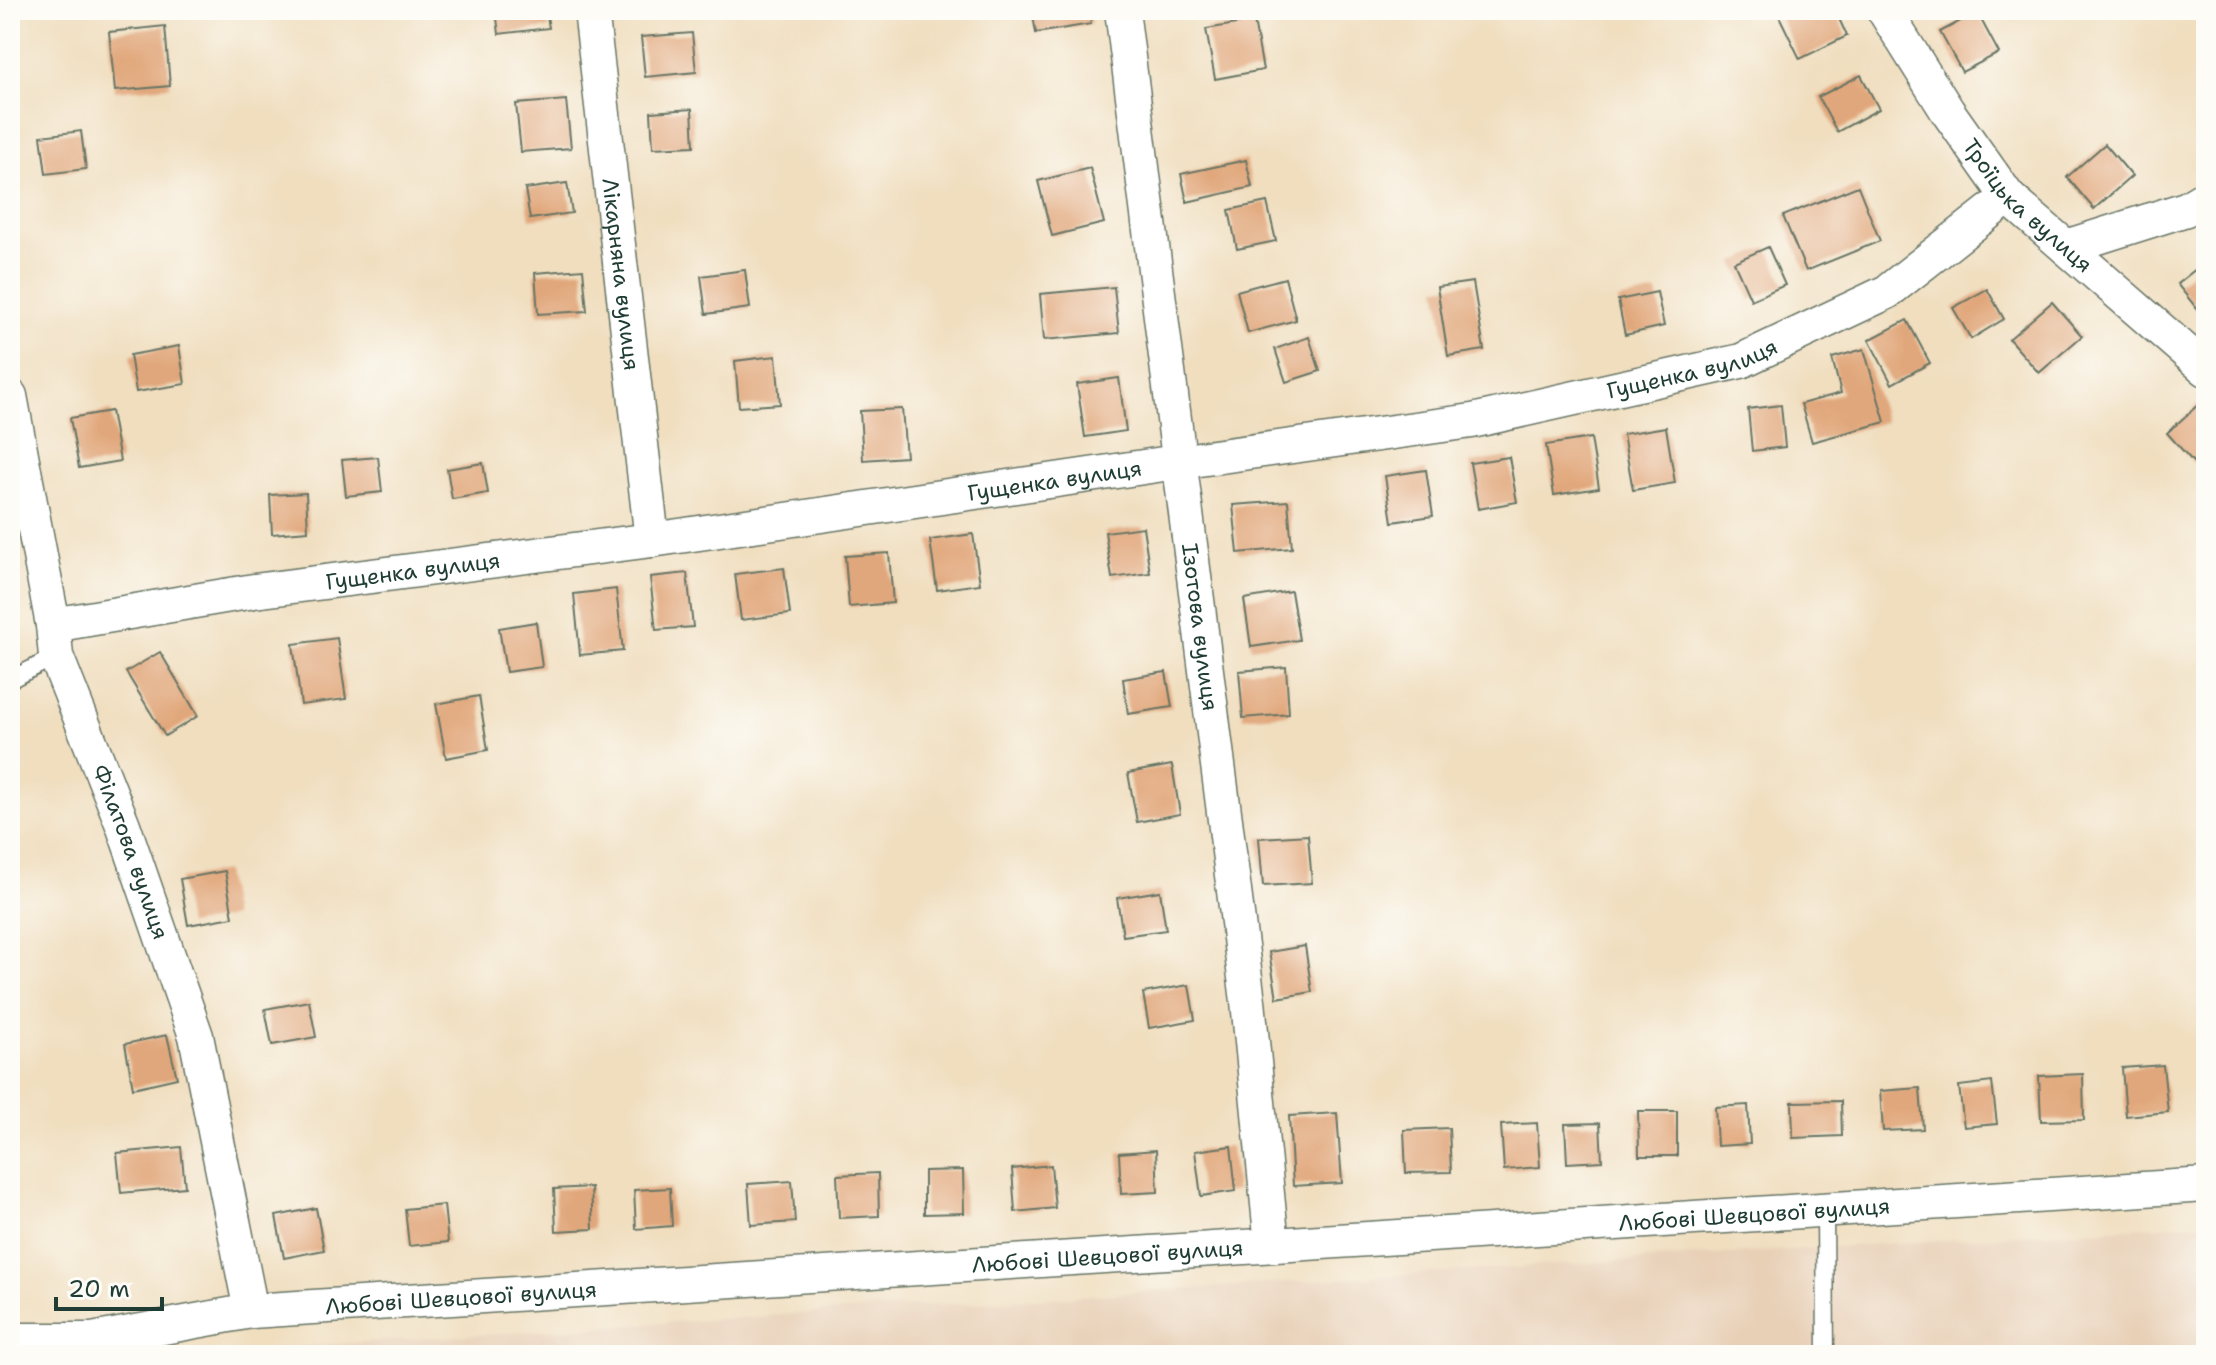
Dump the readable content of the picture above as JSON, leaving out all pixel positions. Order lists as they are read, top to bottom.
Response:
{
  "streets": {
    "street": [
      "Троїцька вулиця",
      "Лікарняна вулиця",
      "Гущенка вулиця",
      "Ізотова вулиця",
      "Філатова вулиця",
      "Любові Шевцової вулиця"
    ]
  },
  "crossings": [
    ["Троїцька вулиця", "Гущенка вулиця"],
    ["Лікарняна вулиця", "Гущенка вулиця"],
    ["Гущенка вулиця", "Ізотова вулиця"],
    ["Гущенка вулиця", "Філатова вулиця"],
    ["Ізотова вулиця", "Любові Шевцової вулиця"],
    ["Філатова вулиця", "Любові Шевцової вулиця"]
  ],
  "scale_bar": "20 m"
}
